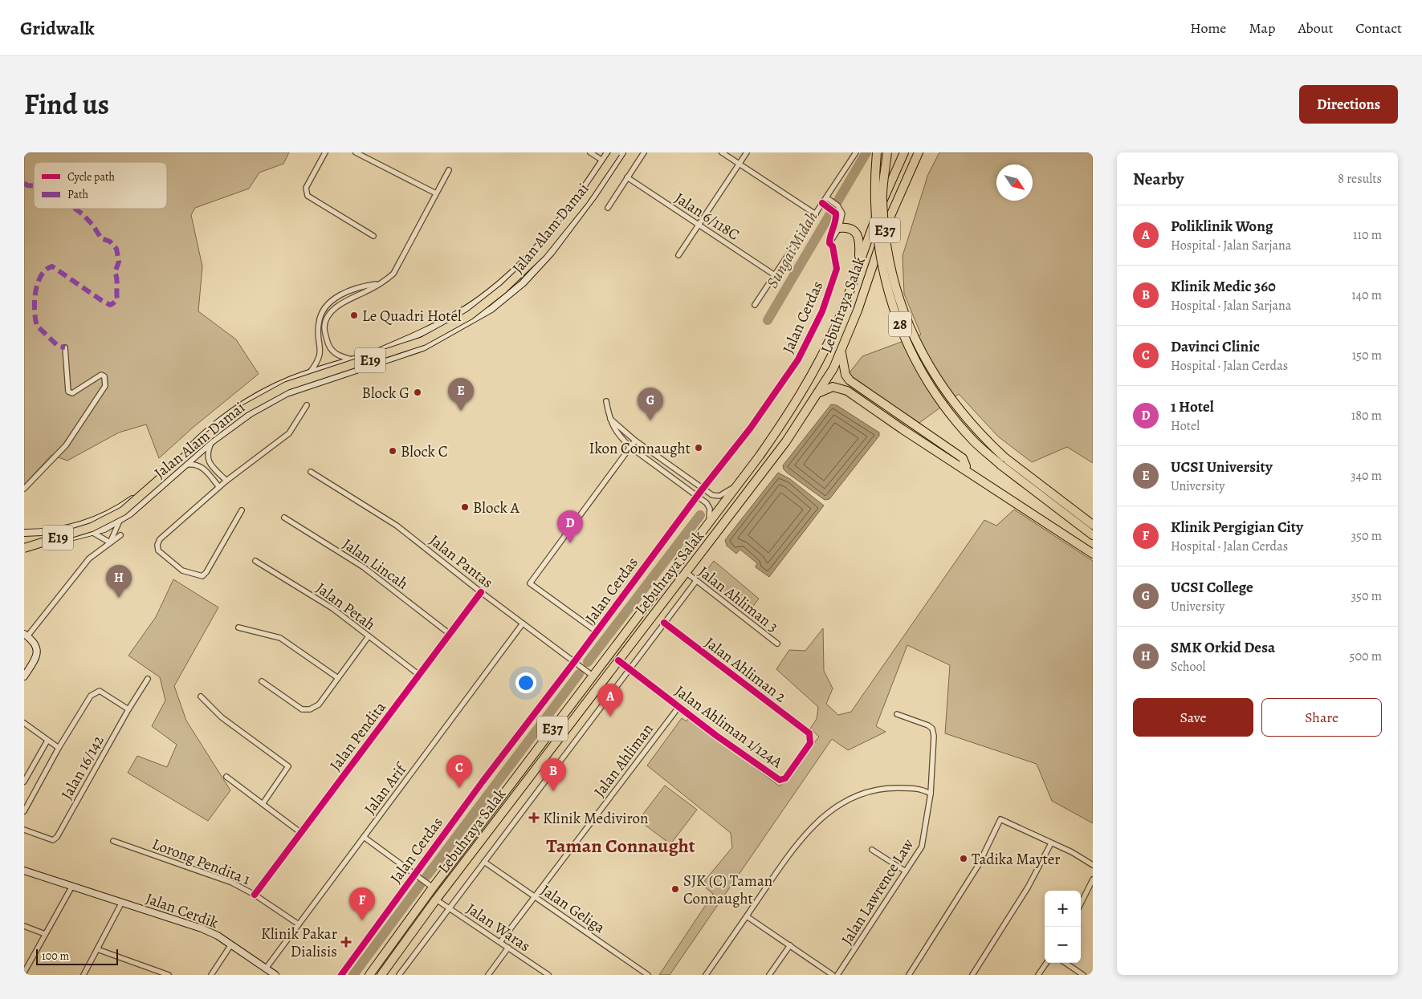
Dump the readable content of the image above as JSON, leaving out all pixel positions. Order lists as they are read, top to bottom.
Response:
{
  "streets": {
    "highway": [
      "E37",
      "Lebuhraya Salak",
      "28",
      "E19"
    ],
    "main road": ["Jalan Alam Damai", "Jalan Cerdik"],
    "street": [
      "Jalan 6/118C",
      "Jalan Cerdas",
      "Jalan Pantas",
      "Jalan Lincah",
      "Jalan Ahliman 3",
      "Jalan Petah",
      "Jalan Ahliman 2",
      "Jalan Ahliman 1/124A",
      "Jalan Pendita",
      "Jalan Ahliman",
      "Jalan 16/142",
      "Jalan Arif",
      "Lorong Pendita 1",
      "Jalan Lawrence Law",
      "Jalan Geliga",
      "Jalan Waras"
    ]
  },
  "crossings": [
    ["Jalan Alam Damai", "E19"],
    ["Lebuhraya Salak", "Jalan Pantas"],
    ["Lebuhraya Salak", "Jalan Ahliman 3"],
    ["Lebuhraya Salak", "Jalan Ahliman 1/124A"],
    ["Lebuhraya Salak", "Jalan Waras"],
    ["Jalan Cerdas", "Jalan Pantas"],
    ["Jalan Pantas", "Jalan Pendita"],
    ["Jalan Pantas", "Jalan Arif"],
    ["Jalan Lincah", "Jalan Pendita"],
    ["Jalan Petah", "Jalan Pendita"],
    ["Jalan Ahliman 2", "Jalan Ahliman 1/124A"],
    ["Jalan Ahliman 1/124A", "Jalan Ahliman"],
    ["Jalan Pendita", "Lorong Pendita 1"],
    ["Jalan Ahliman", "Jalan Geliga"],
    ["Jalan Ahliman", "Jalan Waras"],
    ["Jalan Arif", "Lorong Pendita 1"],
    ["Jalan Arif", "Jalan Cerdik"]
  ],
  "districts": ["Taman Connaught"],
  "water": ["Sungai Midah"],
  "places": {
    "other": [
      "Le Quadri Hotel",
      "Block G",
      "Ikon Connaught",
      "Block C",
      "Block A",
      "Tadika Mayter",
      "SJK (C) Taman Connaught"
    ],
    "health": ["Klinik Mediviron", "Klinik Pakar Dialisis"]
  },
  "legend": ["Cycle path", "Path"],
  "scale_bar": "100 m",
  "north": "bottom right",
  "page": {
    "header": "Gridwalk",
    "nav": [
      "Home",
      "Map",
      "About",
      "Contact"
    ],
    "title": "Find us",
    "buttons": [
      "Directions",
      ["Save", "Share"]
    ],
    "heading": ["Nearby", "8 results"],
    "list": [
      {
        "mark": "A",
        "name": "Poliklinik Wong",
        "note": "Hospital · Jalan Sarjana",
        "value": "110 m"
      },
      {
        "mark": "B",
        "name": "Klinik Medic 360",
        "note": "Hospital · Jalan Sarjana",
        "value": "140 m"
      },
      {
        "mark": "C",
        "name": "Davinci Clinic",
        "note": "Hospital · Jalan Cerdas",
        "value": "150 m"
      },
      {
        "mark": "D",
        "name": "1 Hotel",
        "note": "Hotel",
        "value": "180 m"
      },
      {
        "mark": "E",
        "name": "UCSI University",
        "note": "University",
        "value": "340 m"
      },
      {
        "mark": "F",
        "name": "Klinik Pergigian City",
        "note": "Hospital · Jalan Cerdas",
        "value": "350 m"
      },
      {
        "mark": "G",
        "name": "UCSI College",
        "note": "University",
        "value": "350 m"
      },
      {
        "mark": "H",
        "name": "SMK Orkid Desa",
        "note": "School",
        "value": "500 m"
      }
    ],
    "pins": [
      "E",
      "G",
      "D",
      "H",
      "A",
      "C",
      "B",
      "F"
    ],
    "map_buttons": ["+", "−"],
    "scale": "100 m"
  }
}
